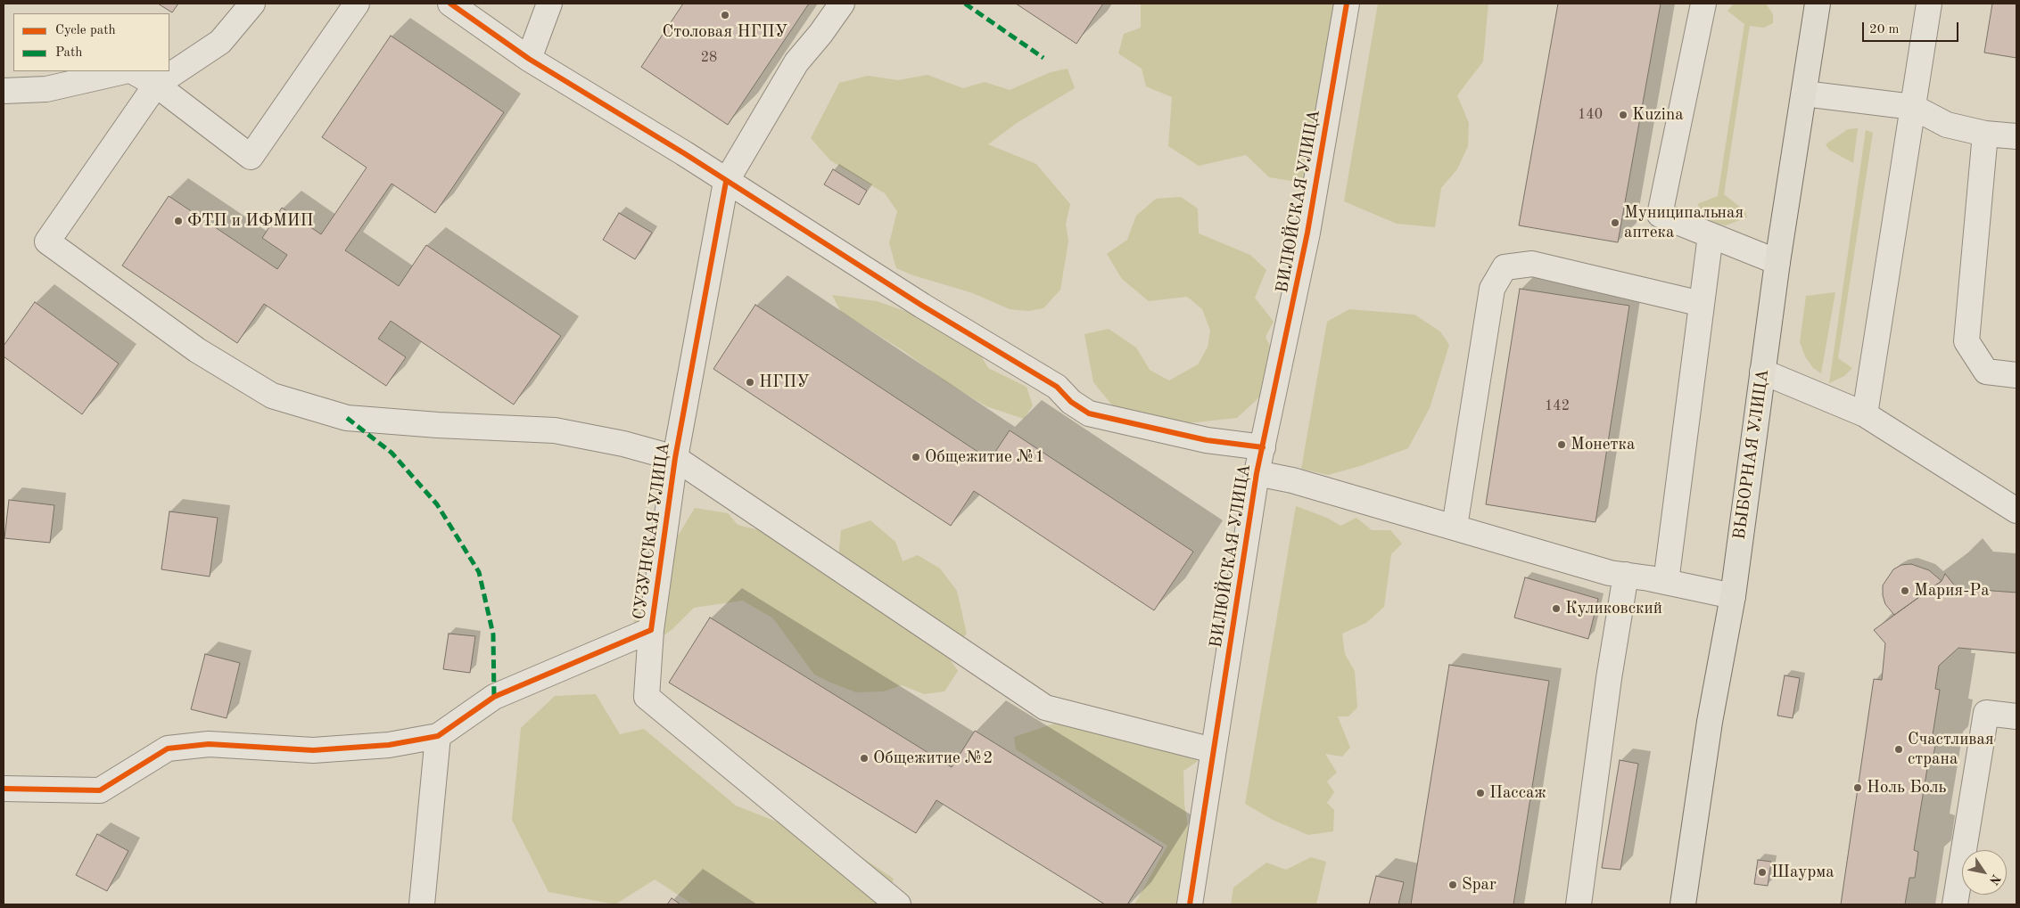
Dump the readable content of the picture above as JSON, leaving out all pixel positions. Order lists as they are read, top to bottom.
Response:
{
  "streets": {
    "main road": ["ВЫБОРНАЯ УЛИЦА"],
    "street": ["ВИЛЮЙСКАЯ УЛИЦА", "СУЗУНСКАЯ УЛИЦА"]
  },
  "places": [
    "Столовая НГПУ",
    "Kuzina",
    "ФТП и ИФМИП",
    "Муниципальная аптека",
    "НГПУ",
    "Монетка",
    "Общежитие №1",
    "Мария-Ра",
    "Куликовский",
    "Счастливая страна",
    "Общежитие №2",
    "Ноль Боль",
    "Пассаж",
    "Шаурма",
    "Spar"
  ],
  "house_numbers": ["28", "140", "142"],
  "legend": ["Cycle path", "Path"],
  "scale_bar": "20 m",
  "north": "bottom right"
}
